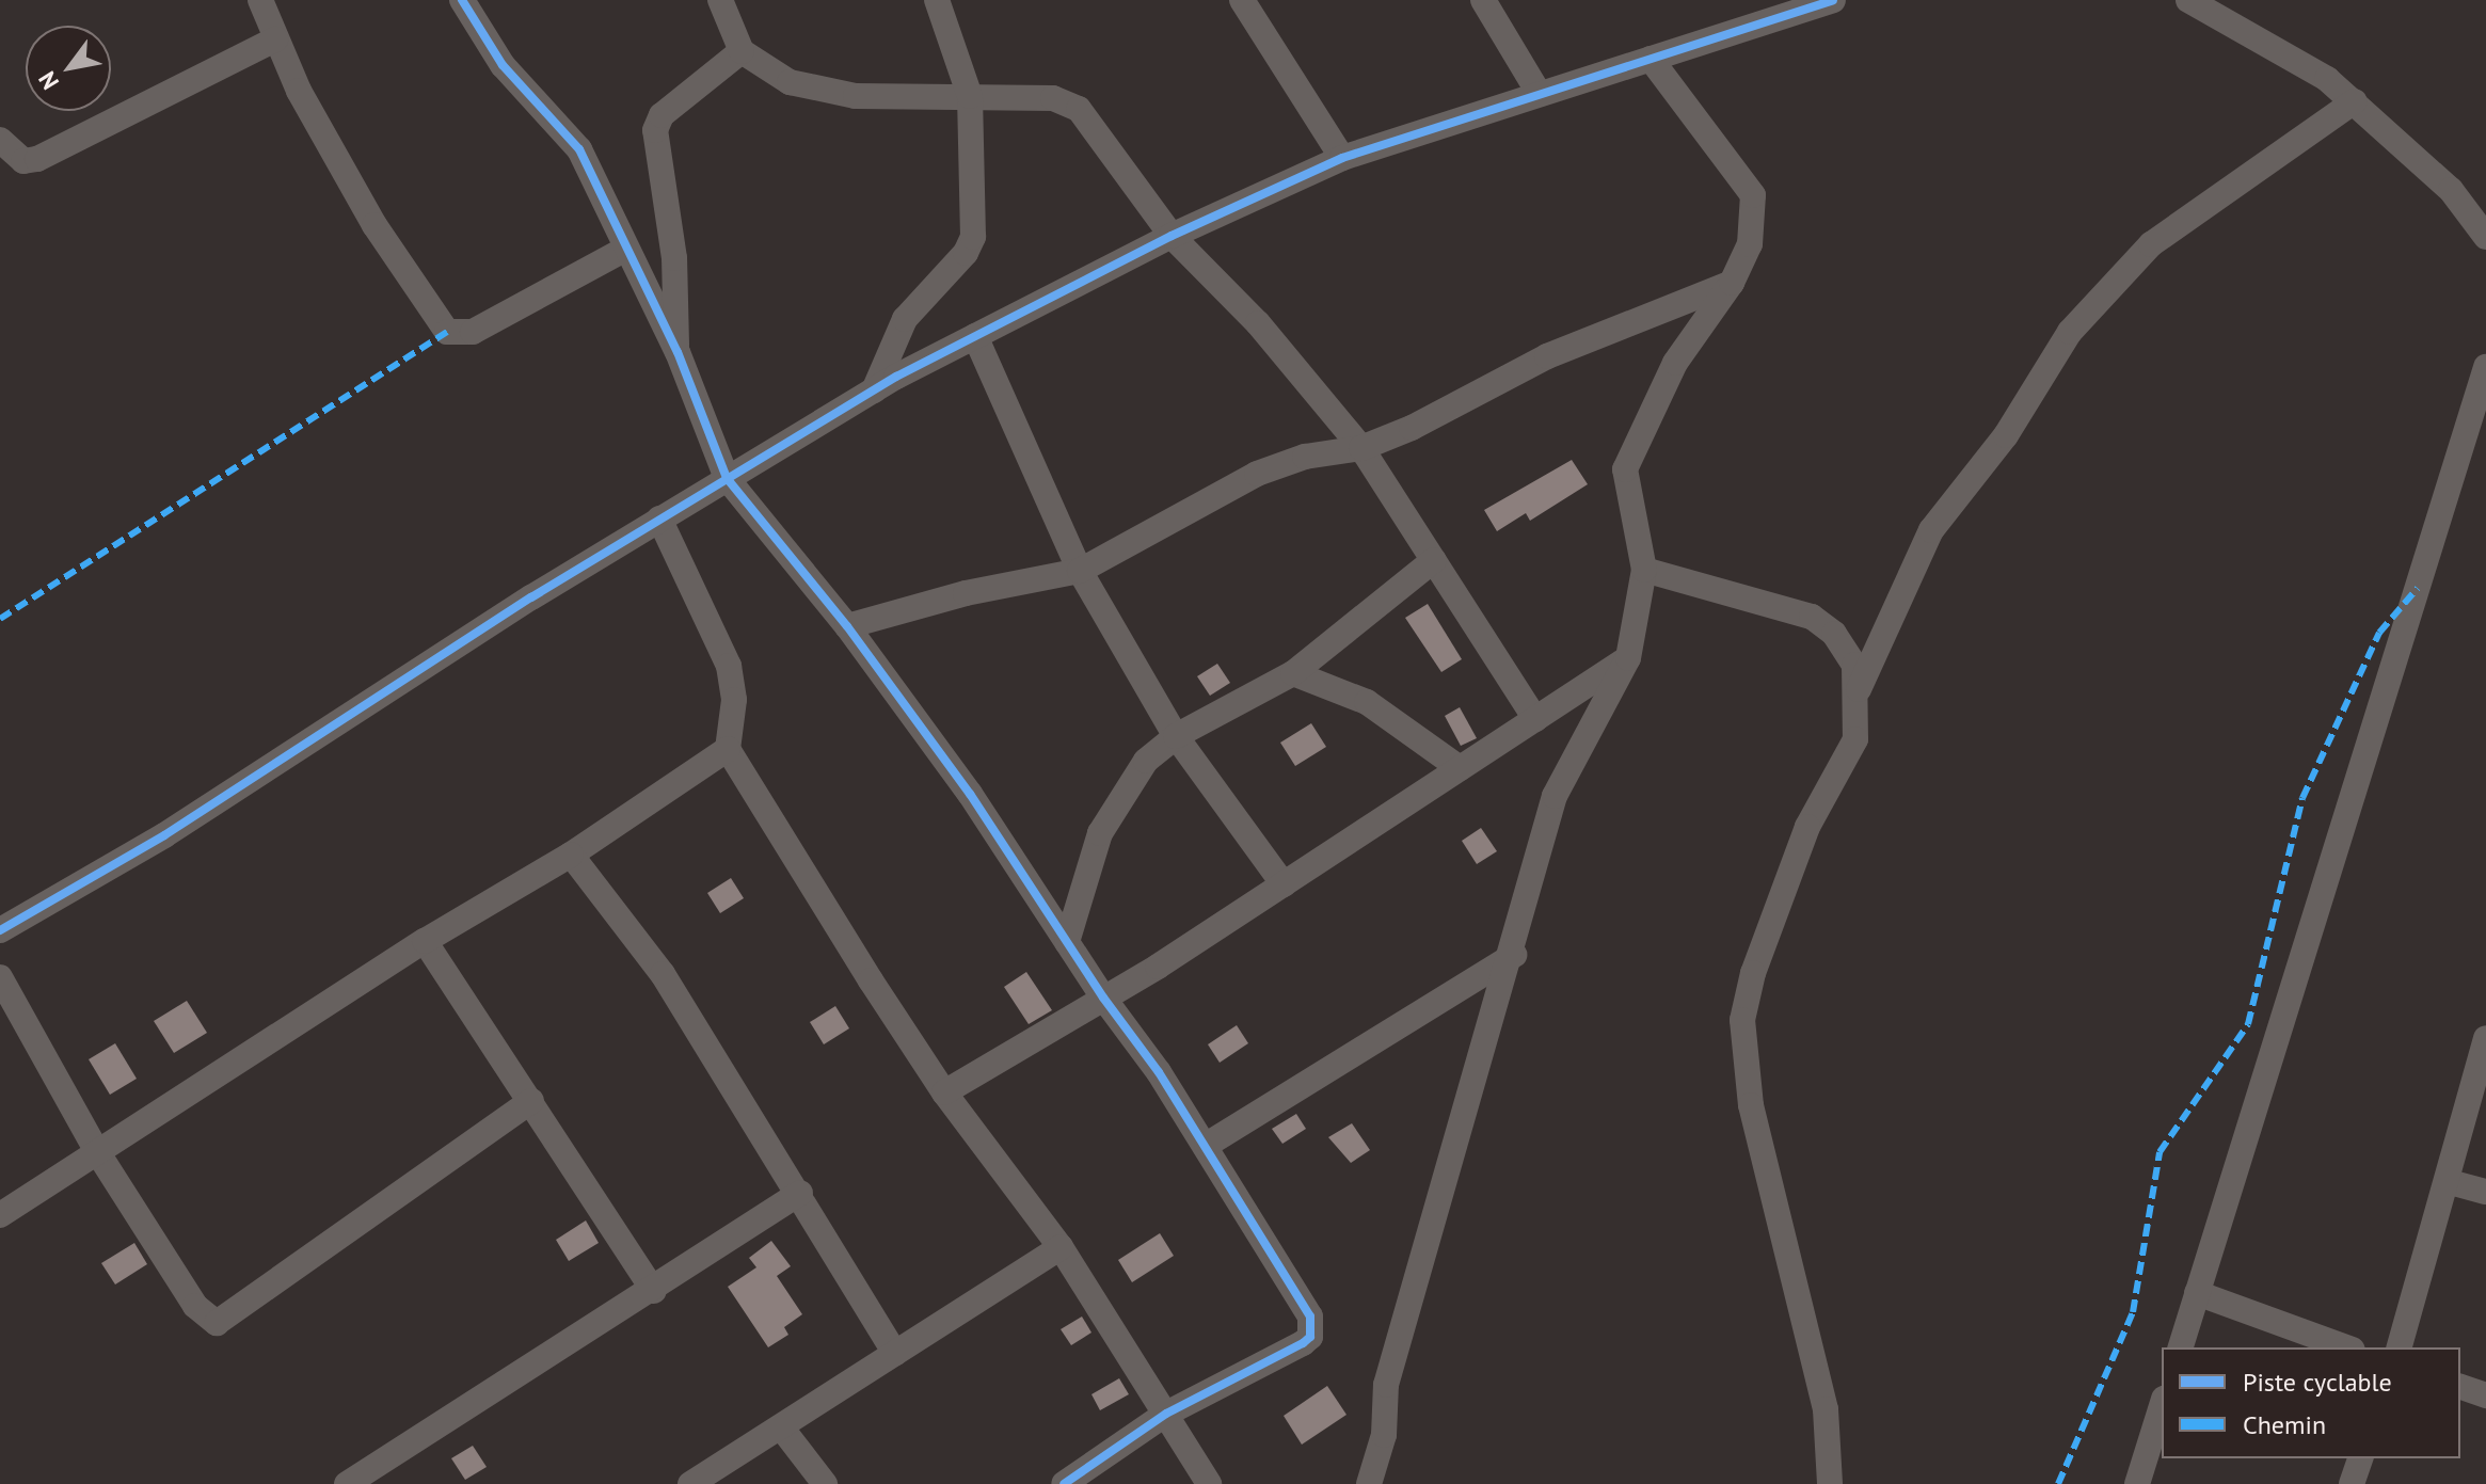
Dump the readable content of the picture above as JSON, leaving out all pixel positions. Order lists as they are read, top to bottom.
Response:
{
  "legend": ["Piste cyclable", "Chemin"],
  "north": "bottom left"
}
